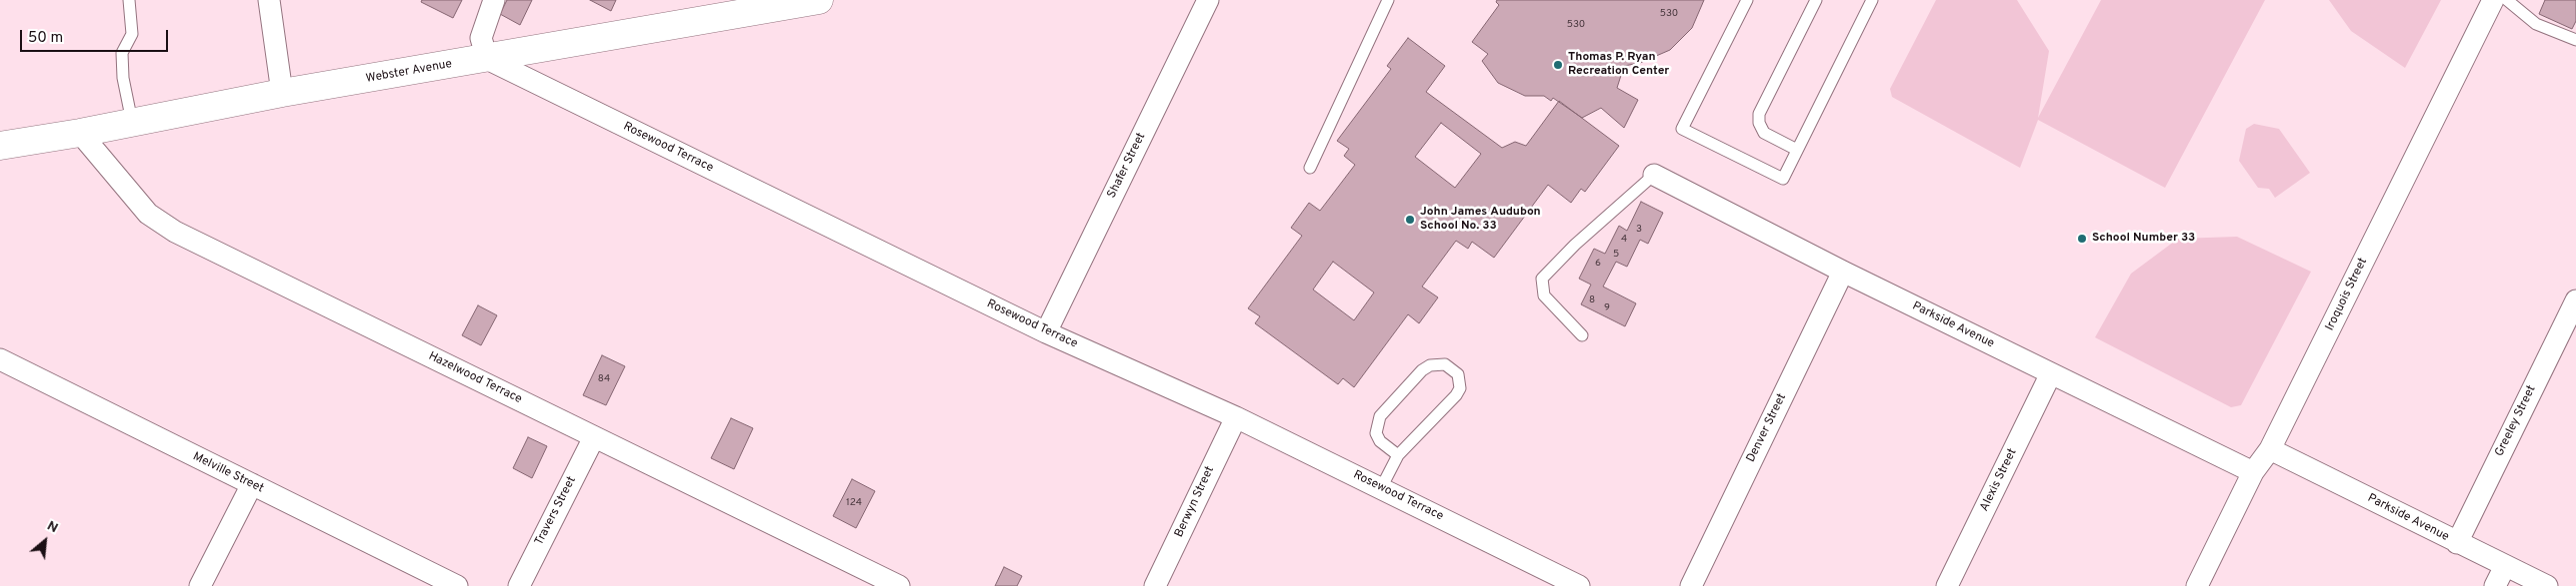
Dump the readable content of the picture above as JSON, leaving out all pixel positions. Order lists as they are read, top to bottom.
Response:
{
  "streets": {
    "street": [
      "Webster Avenue",
      "Rosewood Terrace",
      "Shafer Street",
      "Iroquois Street",
      "Parkside Avenue",
      "Hazelwood Terrace",
      "Greeley Street",
      "Denver Street",
      "Melville Street",
      "Alexis Street",
      "Berwyn Street",
      "Travers Street"
    ]
  },
  "crossings": [
    ["Webster Avenue", "Rosewood Terrace"],
    ["Webster Avenue", "Hazelwood Terrace"],
    ["Rosewood Terrace", "Shafer Street"],
    ["Rosewood Terrace", "Berwyn Street"],
    ["Iroquois Street", "Parkside Avenue"],
    ["Parkside Avenue", "Greeley Street"],
    ["Parkside Avenue", "Denver Street"],
    ["Parkside Avenue", "Alexis Street"],
    ["Hazelwood Terrace", "Travers Street"]
  ],
  "places": ["Thomas P. Ryan Recreation Center", "John James Audubon School No. 33", "School Number 33"],
  "house_numbers": [
    "530",
    "530",
    "3",
    "4",
    "5",
    "6",
    "8",
    "9",
    "84",
    "124"
  ],
  "scale_bar": "50 m",
  "north": "top right"
}
